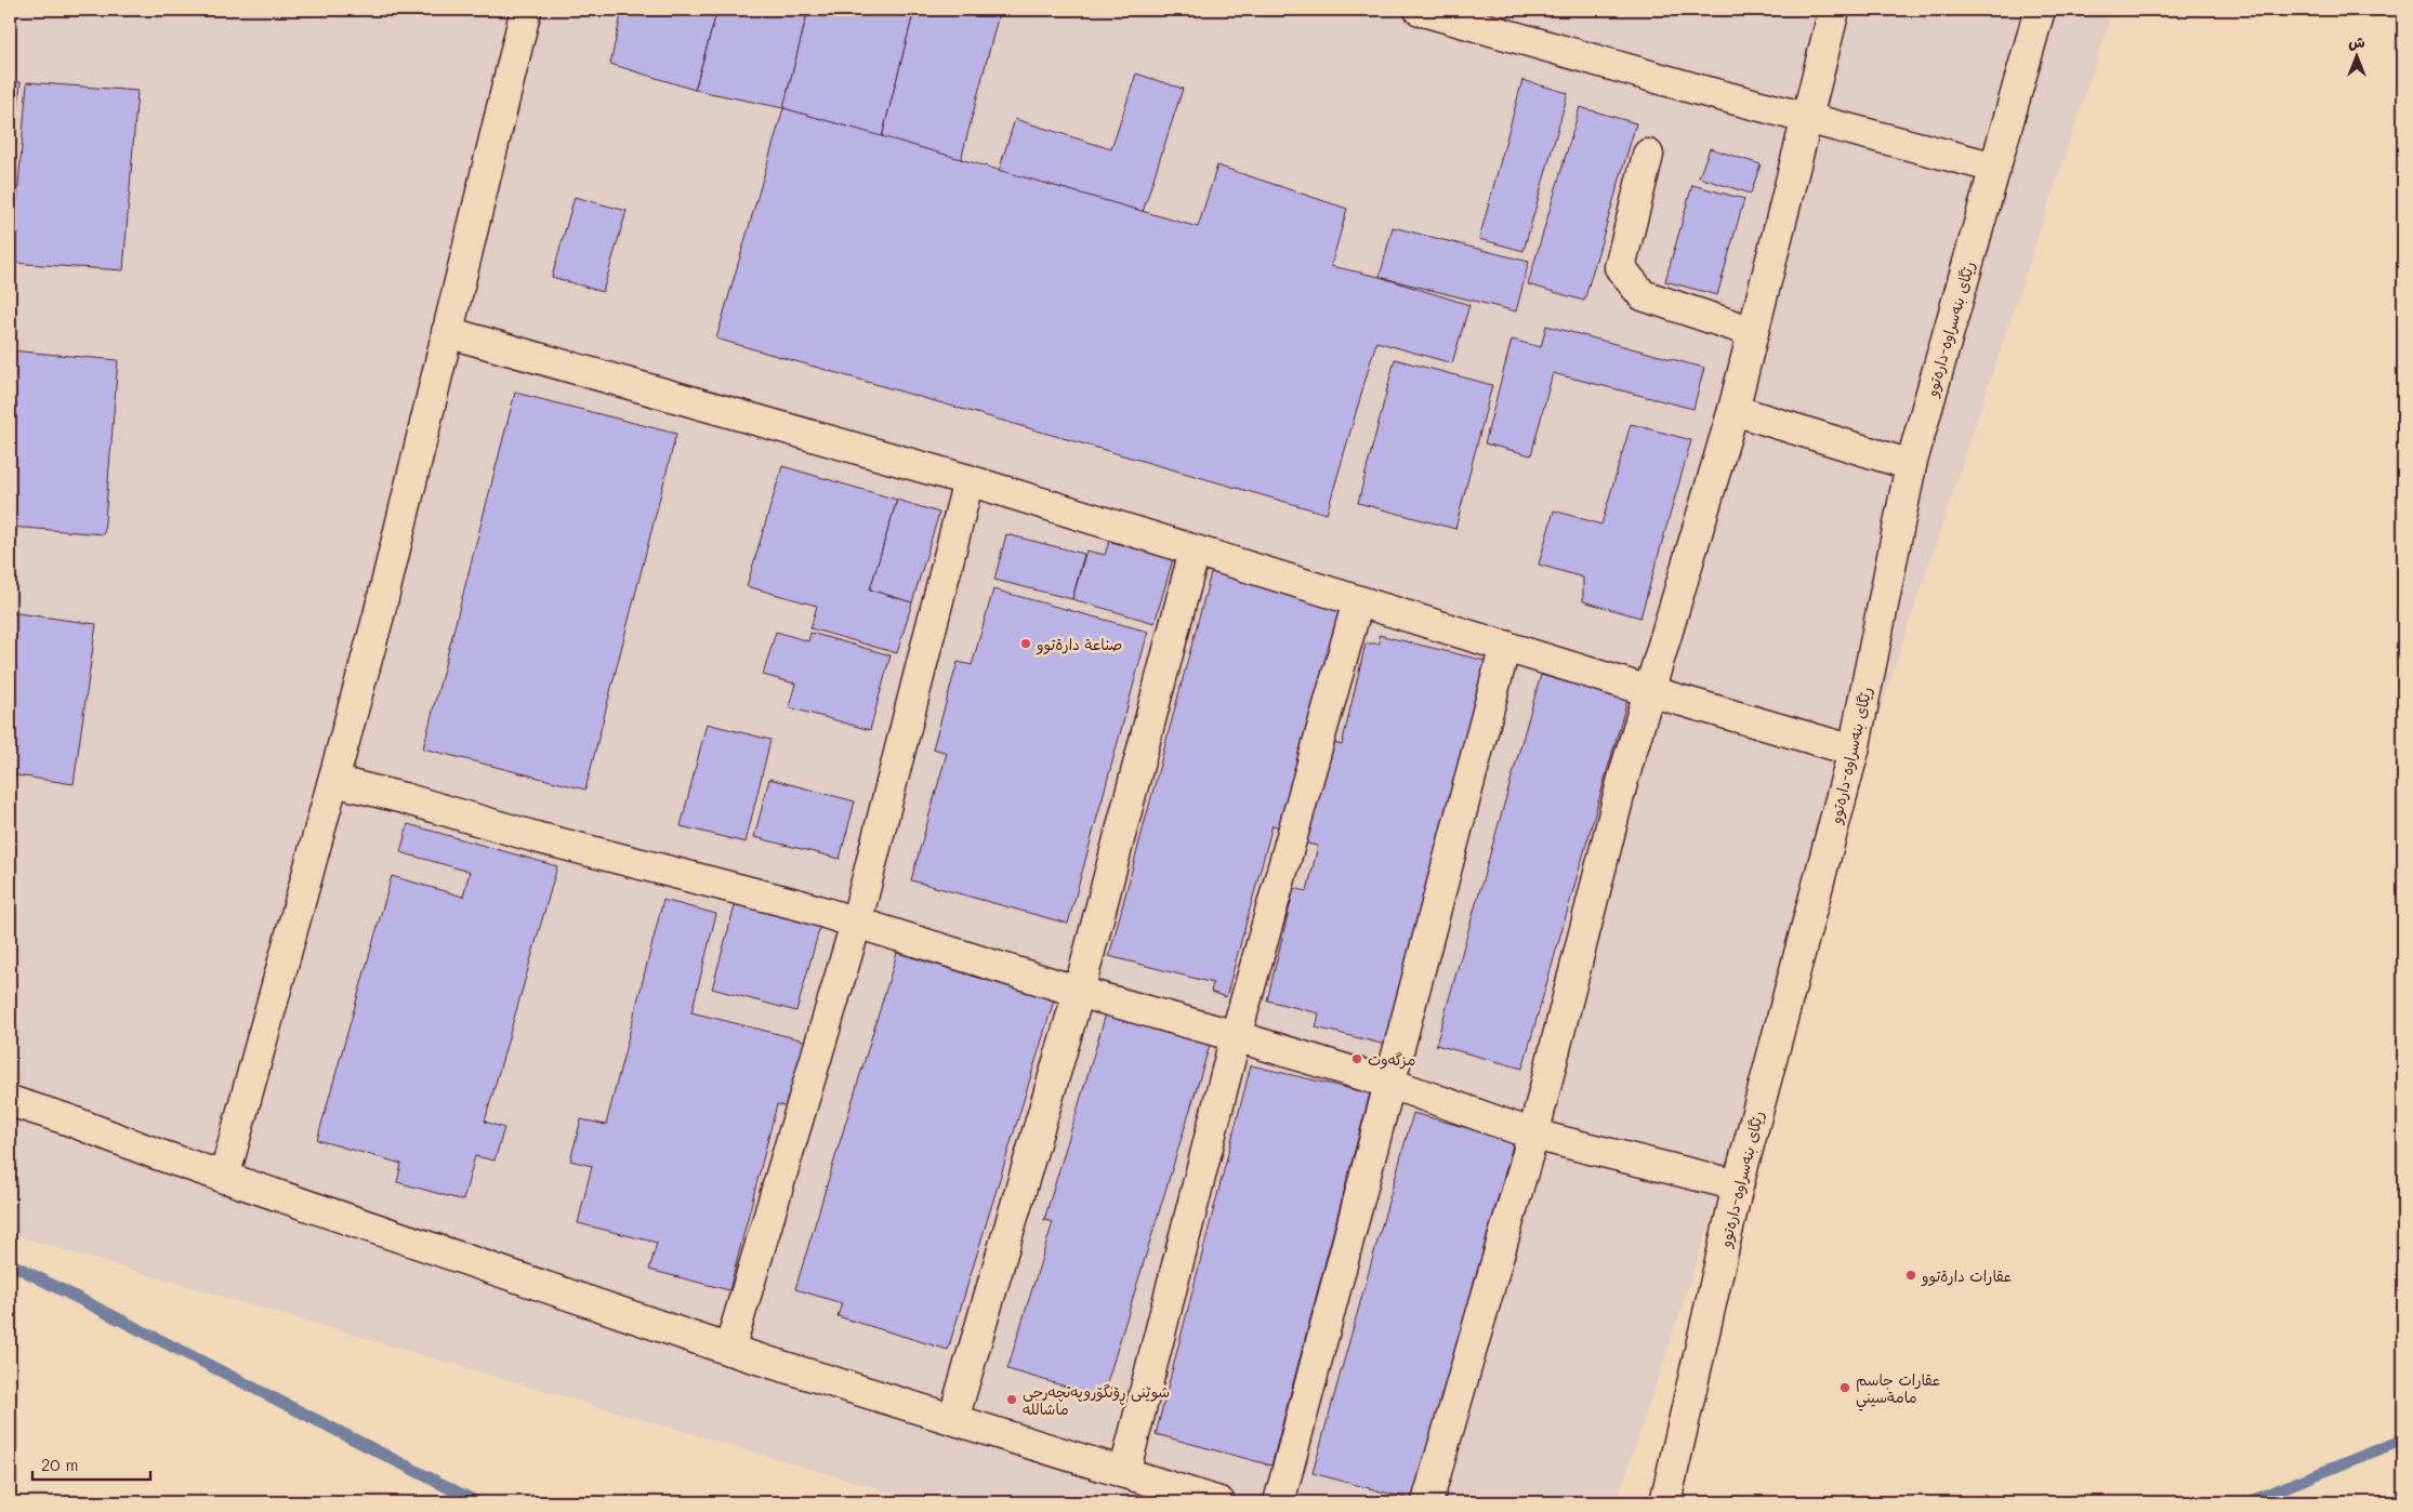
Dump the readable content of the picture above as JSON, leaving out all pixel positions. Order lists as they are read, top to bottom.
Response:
{
  "streets": {
    "street": ["رێگای بنەسراوە-دارەتوو"]
  },
  "places": [
    "صناعة دارةتوو",
    "مزگەوت",
    "عقارات دارةتوو",
    "عقارات جاسم مامةسيني",
    "شوێنی ڕۆنگۆروپەنچەرچی ماشاللە"
  ],
  "scale_bar": "20 m",
  "north": "top"
}
